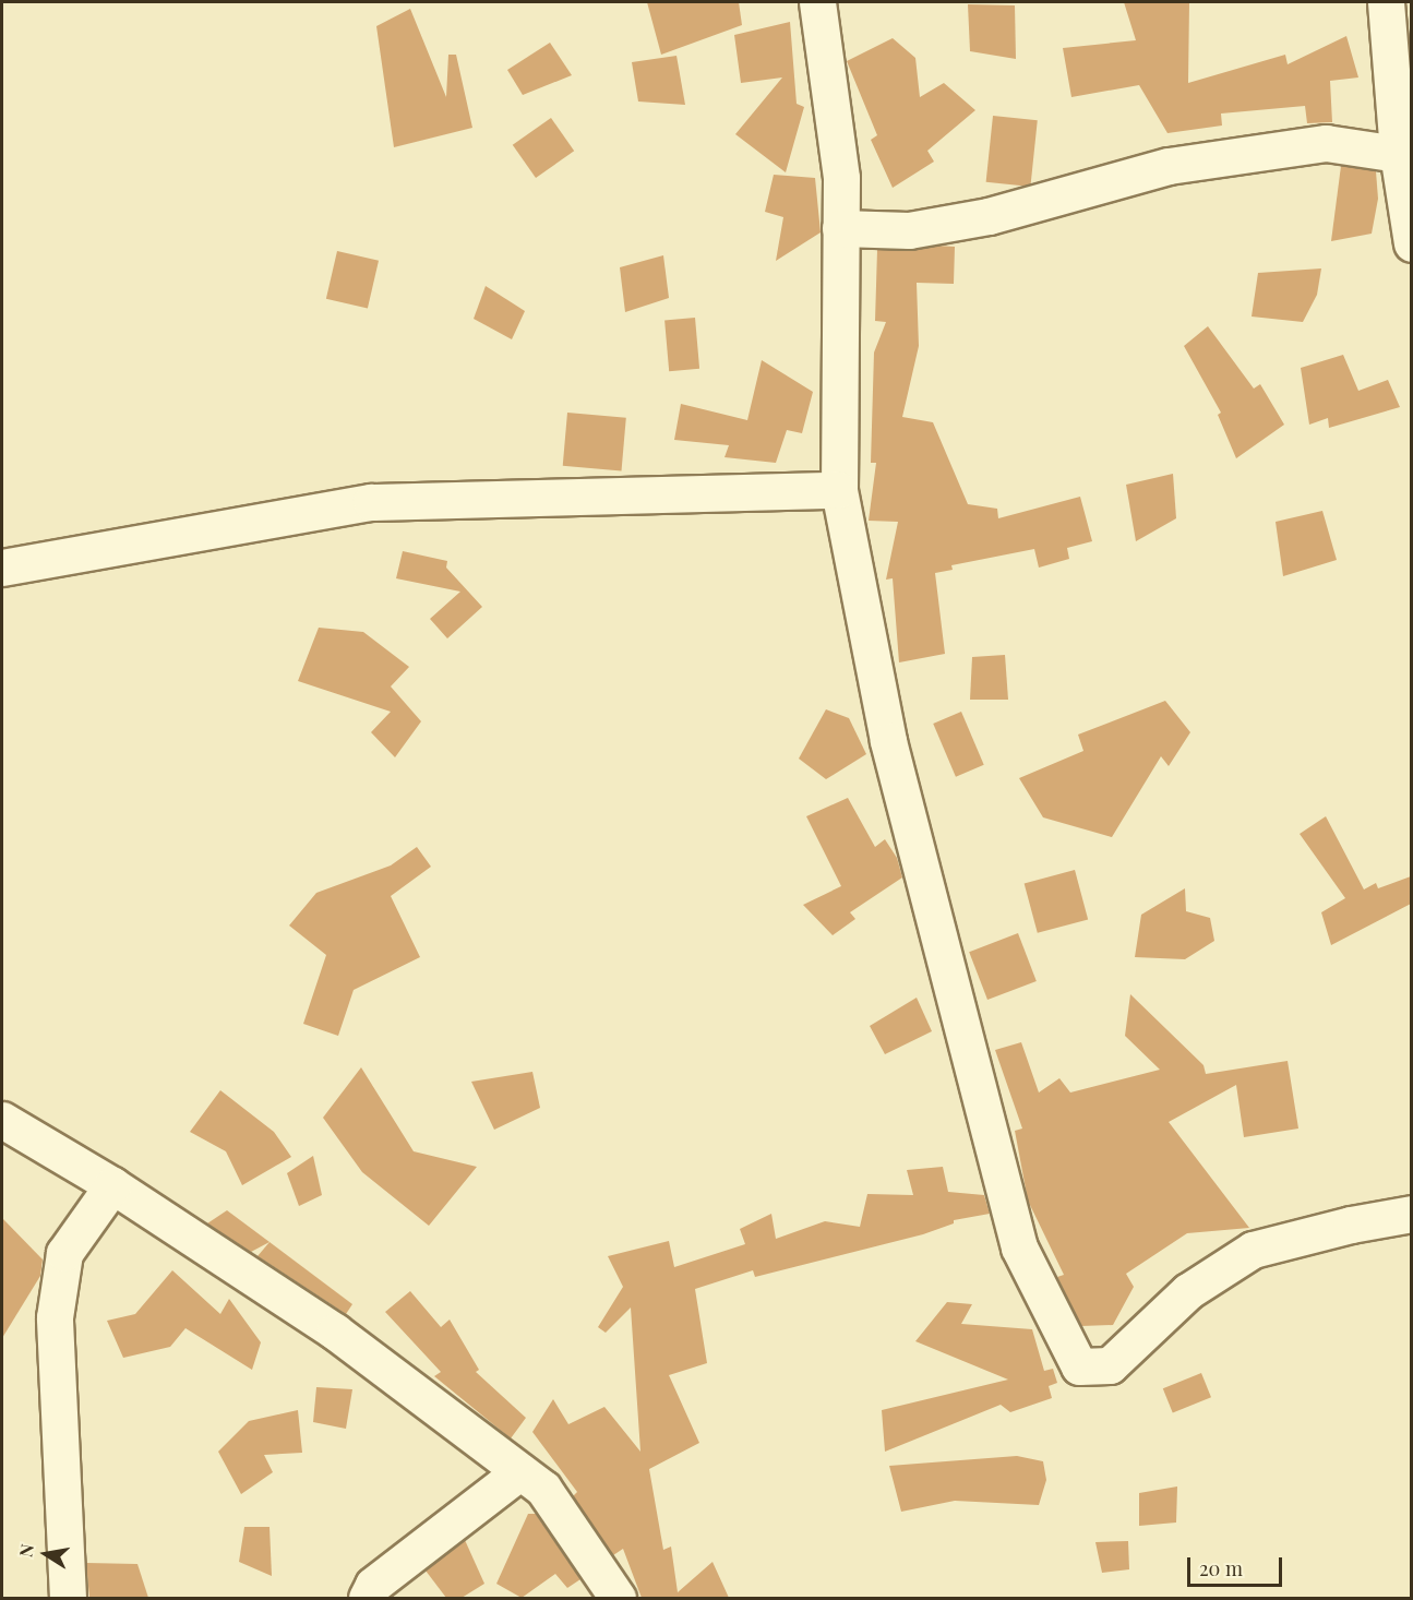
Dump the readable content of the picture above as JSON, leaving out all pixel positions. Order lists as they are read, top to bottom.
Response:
{
  "scale_bar": "20 m",
  "north": "left"
}
